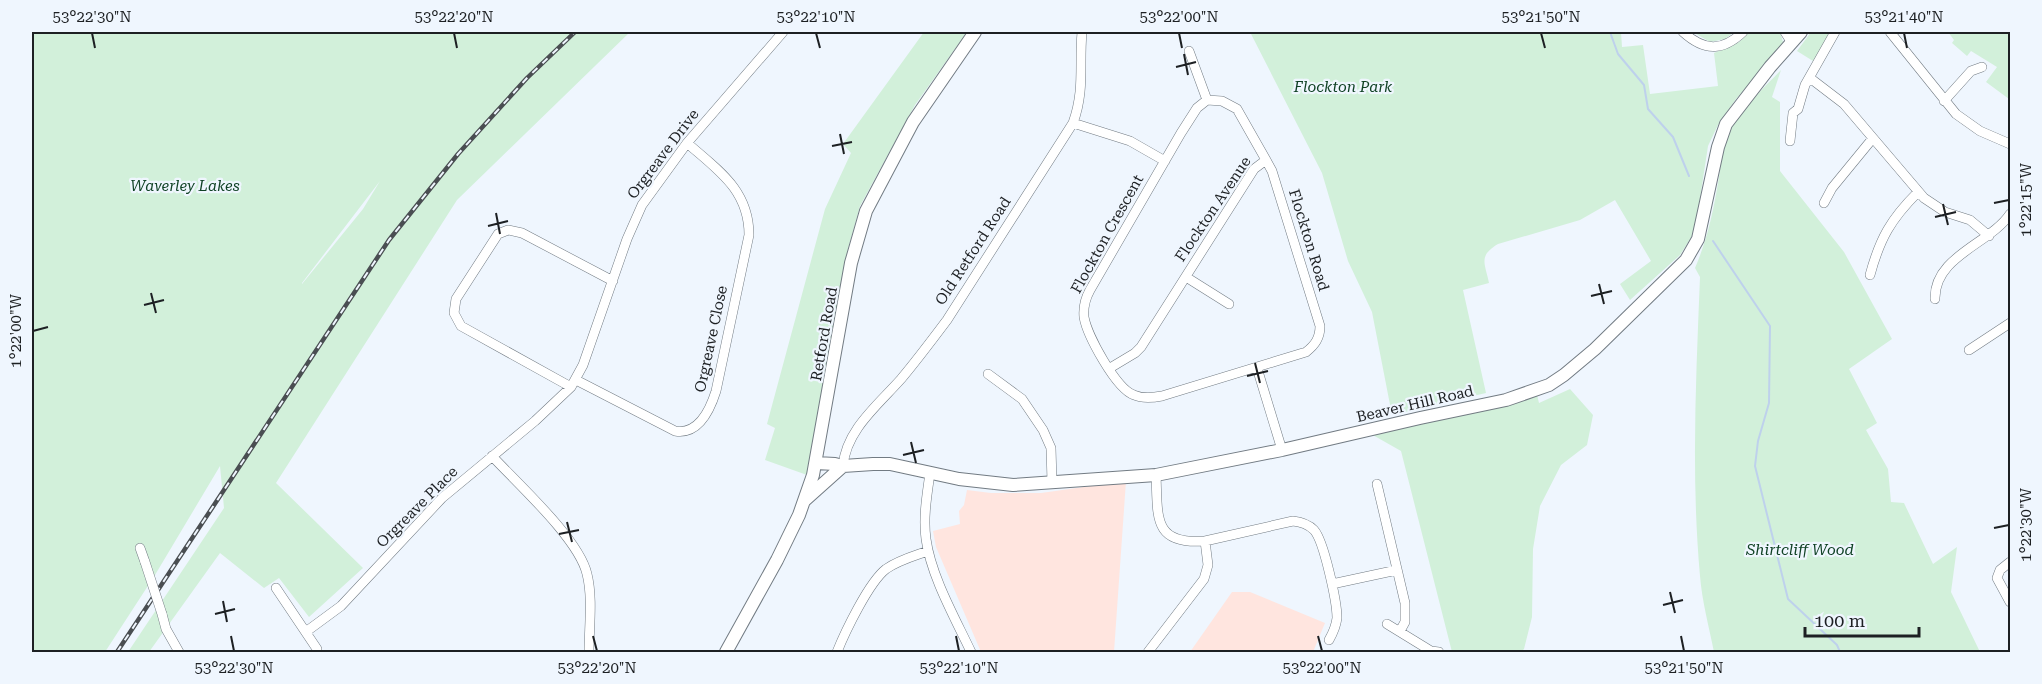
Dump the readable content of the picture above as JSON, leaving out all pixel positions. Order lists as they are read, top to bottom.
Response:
{
  "streets": {
    "main road": ["Retford Road", "Beaver Hill Road"],
    "street": [
      "Orgreave Drive",
      "Flockton Avenue",
      "Flockton Crescent",
      "Flockton Road",
      "Old Retford Road",
      "Orgreave Close",
      "Orgreave Place"
    ]
  },
  "crossings": [
    ["Orgreave Drive", "Orgreave Close"],
    ["Orgreave Drive", "Orgreave Place"],
    ["Flockton Avenue", "Flockton Crescent"],
    ["Flockton Avenue", "Flockton Road"],
    ["Flockton Crescent", "Flockton Road"],
    ["Old Retford Road", "Beaver Hill Road"],
    ["Retford Road", "Beaver Hill Road"],
    ["Orgreave Close", "Orgreave Place"]
  ],
  "parks": ["Flockton Park", "Waverley Lakes", "Shirtcliff Wood"],
  "scale_bar": "100 m",
  "coordinates": [
    "53°22'30\"N",
    "53°22'20\"N",
    "53°22'10\"N",
    "53°22'00\"N",
    "53°21'50\"N",
    "53°21'40\"N",
    "1°22'15\"W",
    "1°22'00\"W",
    "1°22'30\"W"
  ]
}
